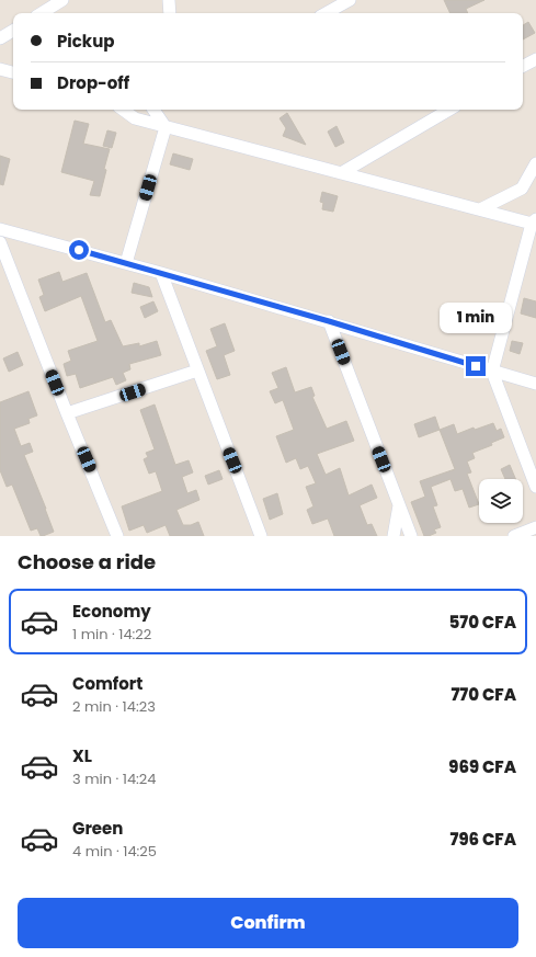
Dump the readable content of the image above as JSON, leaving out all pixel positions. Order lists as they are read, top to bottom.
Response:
{
  "page": {
    "banner": ["Pickup", "Drop-off"],
    "bubble": "1 min",
    "heading": "Choose a ride",
    "list": [
      {
        "name": "Economy",
        "note": "1 min · 14:22",
        "value": "570 CFA"
      },
      {
        "name": "Comfort",
        "note": "2 min · 14:23",
        "value": "770 CFA"
      },
      {
        "name": "XL",
        "note": "3 min · 14:24",
        "value": "969 CFA"
      },
      {
        "name": "Green",
        "note": "4 min · 14:25",
        "value": "796 CFA"
      }
    ],
    "buttons": "Confirm"
  }
}
